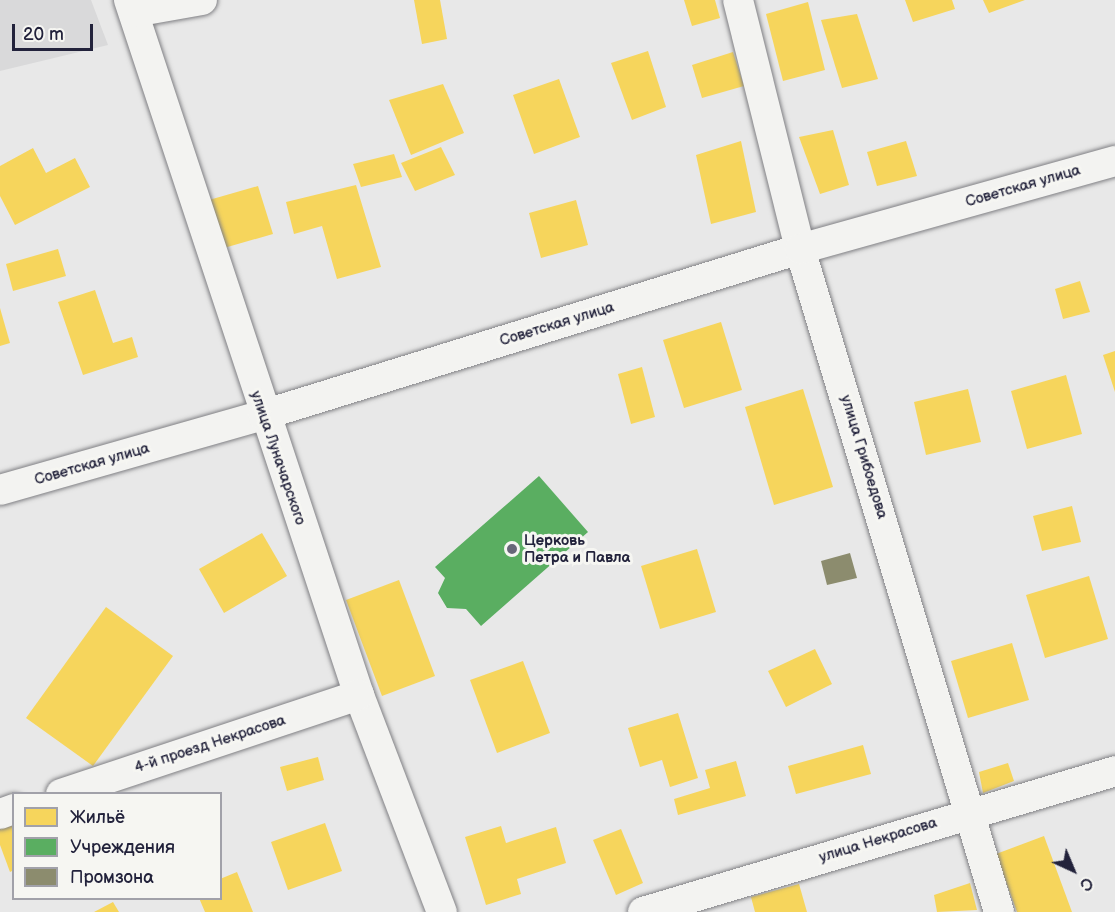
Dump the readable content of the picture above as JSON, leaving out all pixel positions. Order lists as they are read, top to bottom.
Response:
{
  "streets": {
    "street": [
      "Советская улица",
      "улица Грибоедова",
      "улица Луначарского",
      "4-й проезд Некрасова",
      "улица Некрасова"
    ]
  },
  "crossings": [
    ["Советская улица", "улица Грибоедова"],
    ["Советская улица", "улица Луначарского"],
    ["улица Грибоедова", "улица Некрасова"],
    ["улица Луначарского", "4-й проезд Некрасова"]
  ],
  "places": ["Церковь Петра и Павла"],
  "legend": ["Жильё", "Учреждения", "Промзона"],
  "scale_bar": "20 m",
  "north": "bottom right"
}
